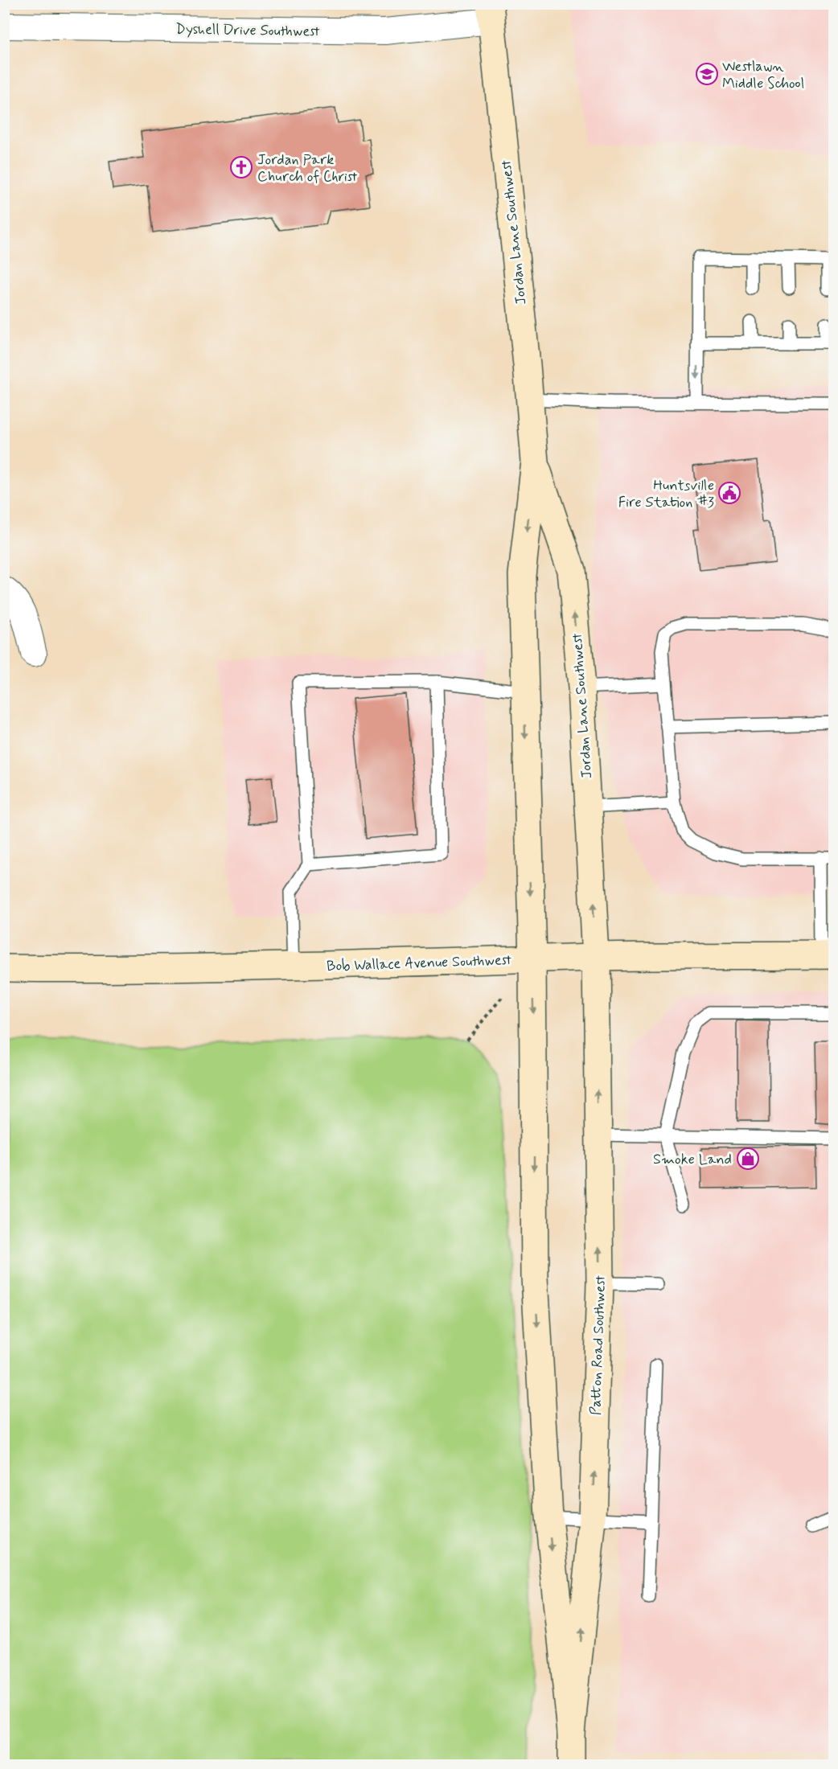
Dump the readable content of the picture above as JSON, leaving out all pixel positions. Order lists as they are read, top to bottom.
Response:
{
  "streets": {
    "main road": ["Jordan Lane Southwest", "Bob Wallace Avenue Southwest", "Patton Road Southwest"],
    "street": ["Dyshell Drive Southwest"]
  },
  "crossings": [
    ["Dyshell Drive Southwest", "Jordan Lane Southwest"],
    ["Jordan Lane Southwest", "Bob Wallace Avenue Southwest"],
    ["Jordan Lane Southwest", "Patton Road Southwest"],
    ["Bob Wallace Avenue Southwest", "Patton Road Southwest"]
  ],
  "places": {
    "school or university": ["Westlawn Middle School"],
    "church": ["Jordan Park Church of Christ"],
    "public building": ["Huntsville Fire Station #3"],
    "shop": ["Smoke Land"]
  }
}
